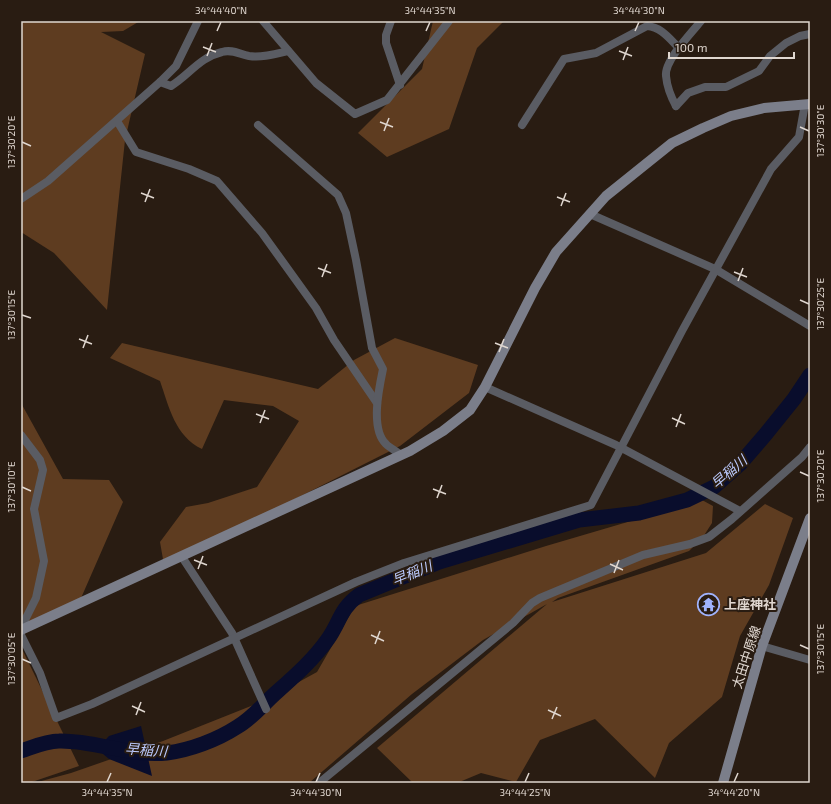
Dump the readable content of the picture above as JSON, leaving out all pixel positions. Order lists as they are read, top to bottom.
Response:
{
  "streets": {
    "street": ["太田中原線"]
  },
  "water": ["早稲川"],
  "places": {
    "temple": ["上座神社"]
  },
  "scale_bar": "100 m",
  "coordinates": [
    "34°44'40\"N",
    "34°44'35\"N",
    "34°44'30\"N",
    "137°30'30\"E",
    "137°30'20\"E",
    "137°30'25\"E",
    "137°30'15\"E",
    "137°30'10\"E",
    "137°30'05\"E",
    "34°44'25\"N",
    "34°44'20\"N"
  ]
}
